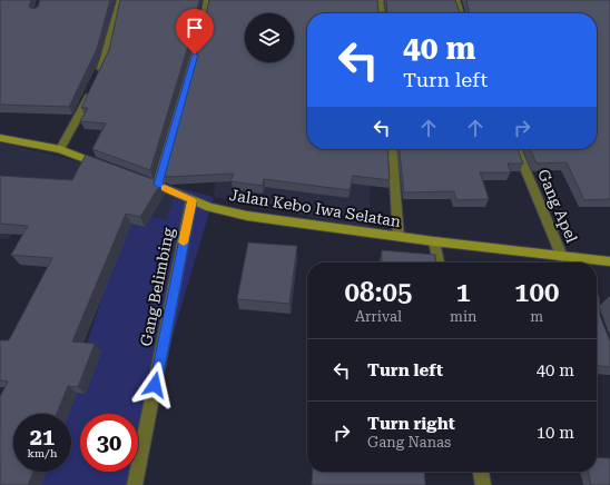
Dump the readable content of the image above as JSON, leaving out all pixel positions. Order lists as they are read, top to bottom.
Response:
{
  "streets": {
    "street": ["Gang Apel", "Jalan Kebo Iwa Selatan", "Gang Belimbing"]
  },
  "crossings": [
    ["Gang Apel", "Jalan Kebo Iwa Selatan"],
    ["Jalan Kebo Iwa Selatan", "Gang Belimbing"]
  ],
  "page": {
    "turn": ["40 m", "Turn left"],
    "eta": [
      "08:05",
      "Arrival",
      "1",
      "min",
      "100",
      "m"
    ],
    "list": [
      {
        "name": "Turn left",
        "value": "40 m"
      },
      {
        "name": "Turn right",
        "note": "Gang Nanas",
        "value": "10 m"
      }
    ],
    "speed": "21 km/h",
    "limit": "30"
  }
}
